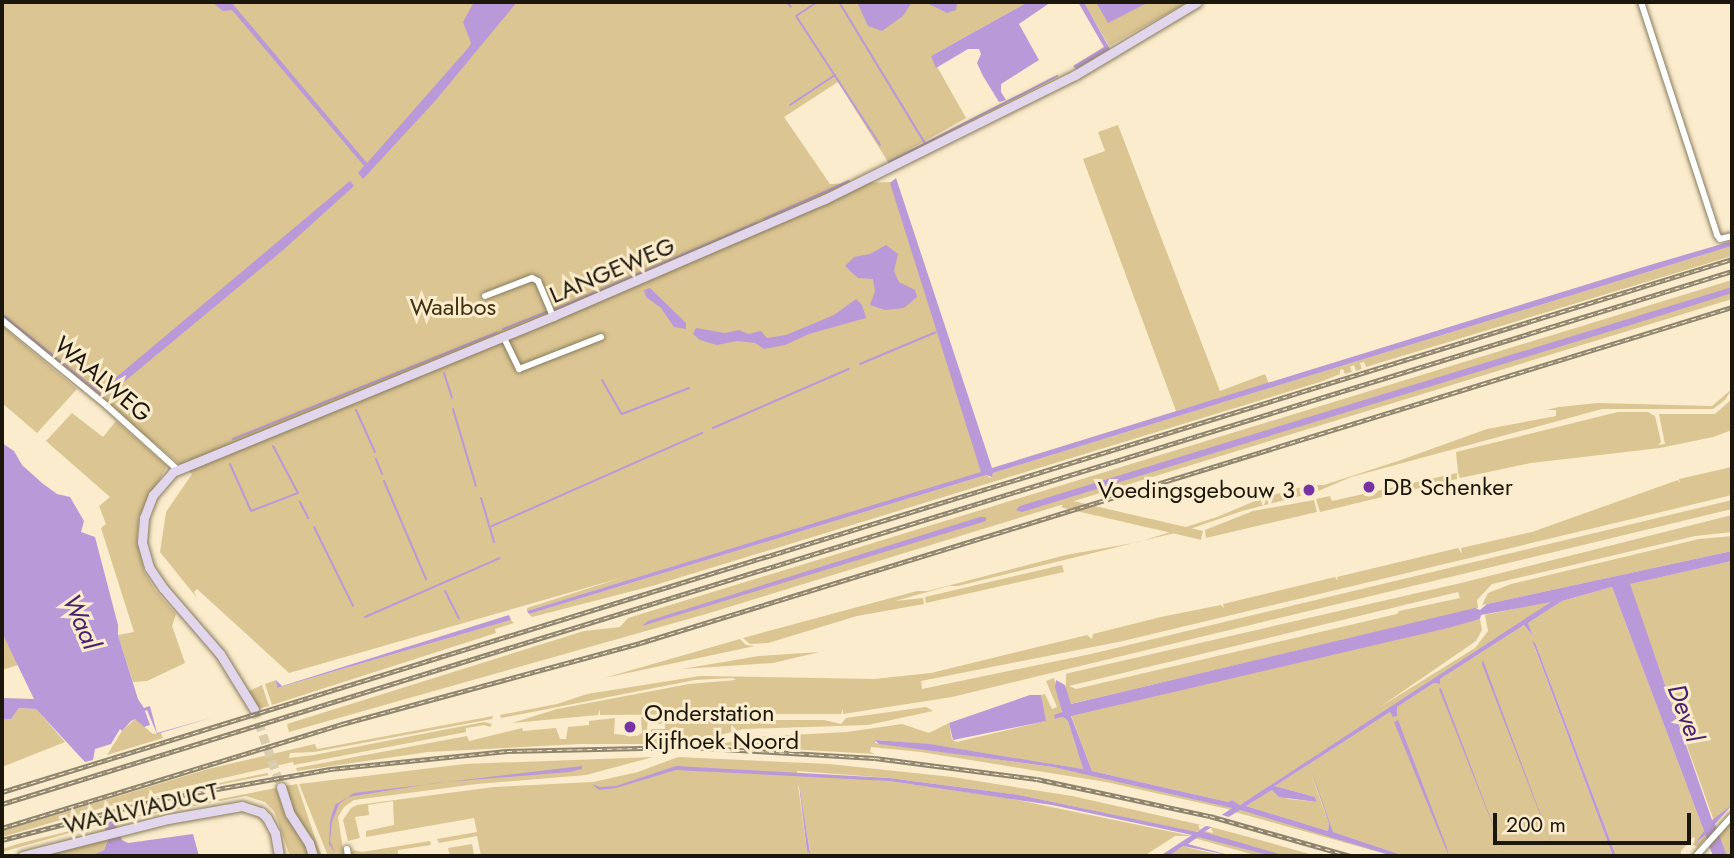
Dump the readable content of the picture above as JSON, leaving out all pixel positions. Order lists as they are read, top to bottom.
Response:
{
  "streets": {
    "main road": ["LANGEWEG", "WAALVIADUCT"],
    "street": ["WAALWEG"]
  },
  "crossings": [
    ["LANGEWEG", "WAALWEG"]
  ],
  "water": ["Waal", "Devel"],
  "parks": ["Waalbos"],
  "places": ["DB Schenker", "Voedingsgebouw 3", "Onderstation Kijfhoek Noord"],
  "scale_bar": "200 m"
}
